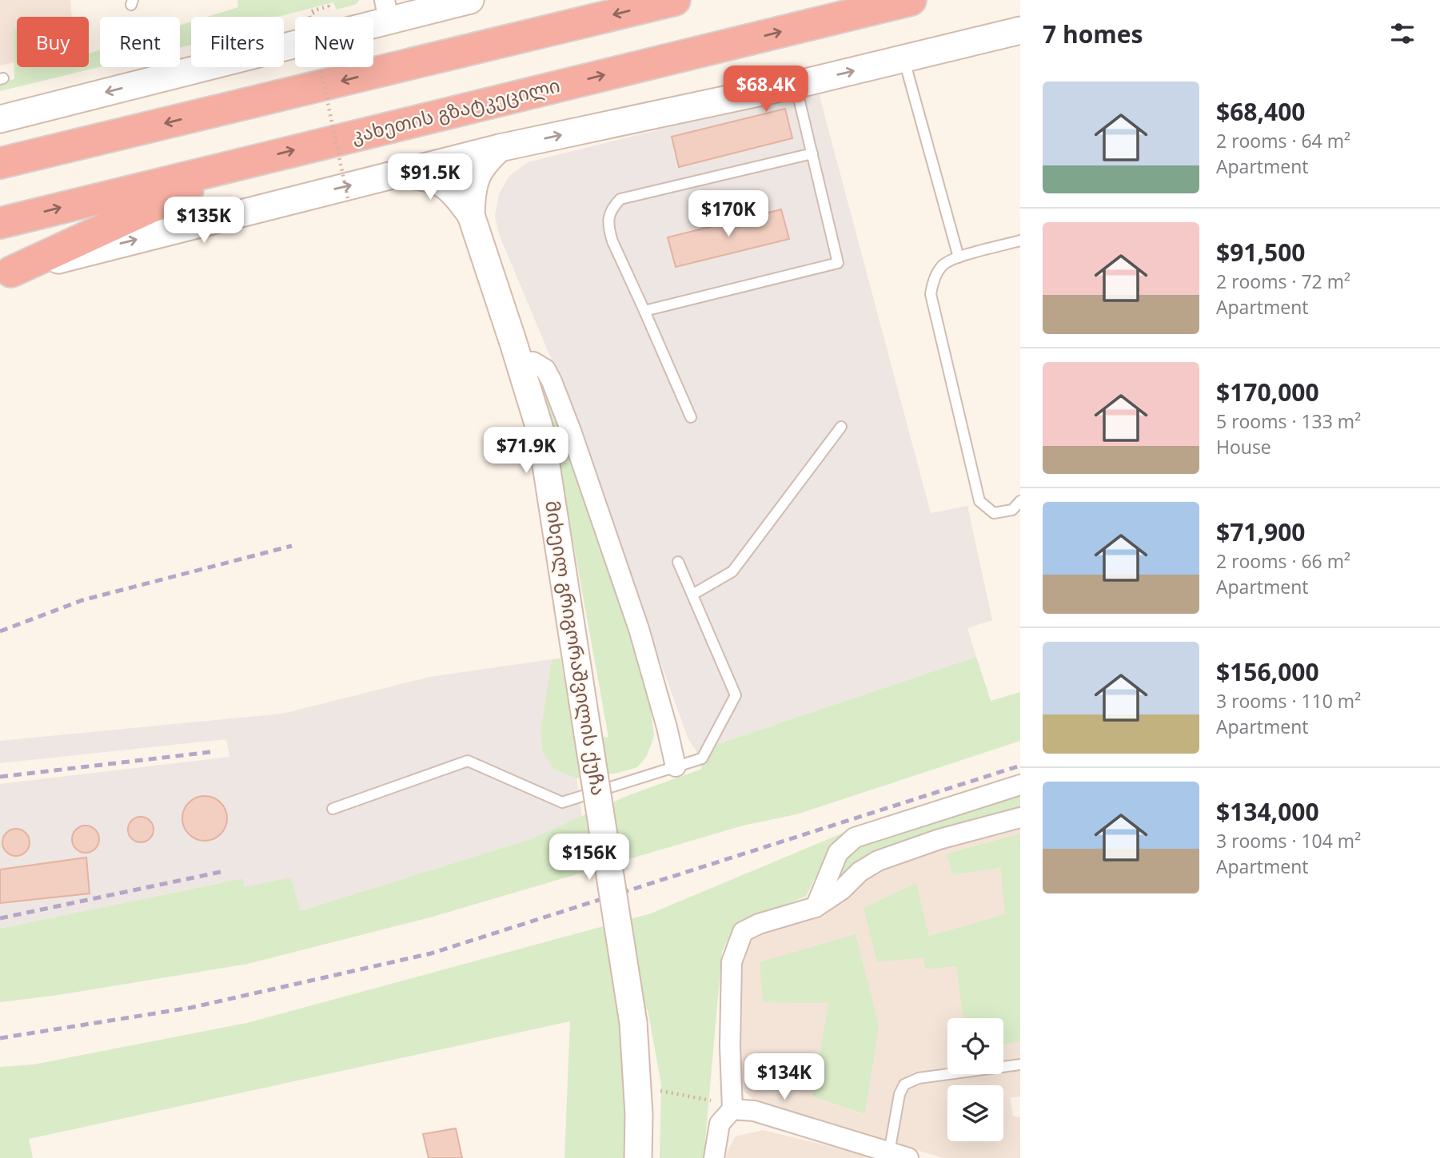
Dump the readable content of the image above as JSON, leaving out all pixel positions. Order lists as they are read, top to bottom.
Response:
{
  "streets": {
    "highway": ["კახეთის გზატკეცილი"],
    "street": ["მიხეილ გრიგორაშვილის ქუჩა"]
  },
  "page": {
    "heading": "7 homes",
    "chip": [
      "Buy",
      "Rent",
      "Filters",
      "New"
    ],
    "price": [
      "$68.4K",
      "$91.5K",
      "$170K",
      "$135K",
      "$71.9K",
      "$156K",
      "$134K"
    ],
    "list": [
      {
        "name": "$68,400",
        "note": "2 rooms · 64 m² · Apartment"
      },
      {
        "name": "$91,500",
        "note": "2 rooms · 72 m² · Apartment"
      },
      {
        "name": "$170,000",
        "note": "5 rooms · 133 m² · House"
      },
      {
        "name": "$71,900",
        "note": "2 rooms · 66 m² · Apartment"
      },
      {
        "name": "$156,000",
        "note": "3 rooms · 110 m² · Apartment"
      },
      {
        "name": "$134,000",
        "note": "3 rooms · 104 m² · Apartment"
      }
    ]
  }
}
